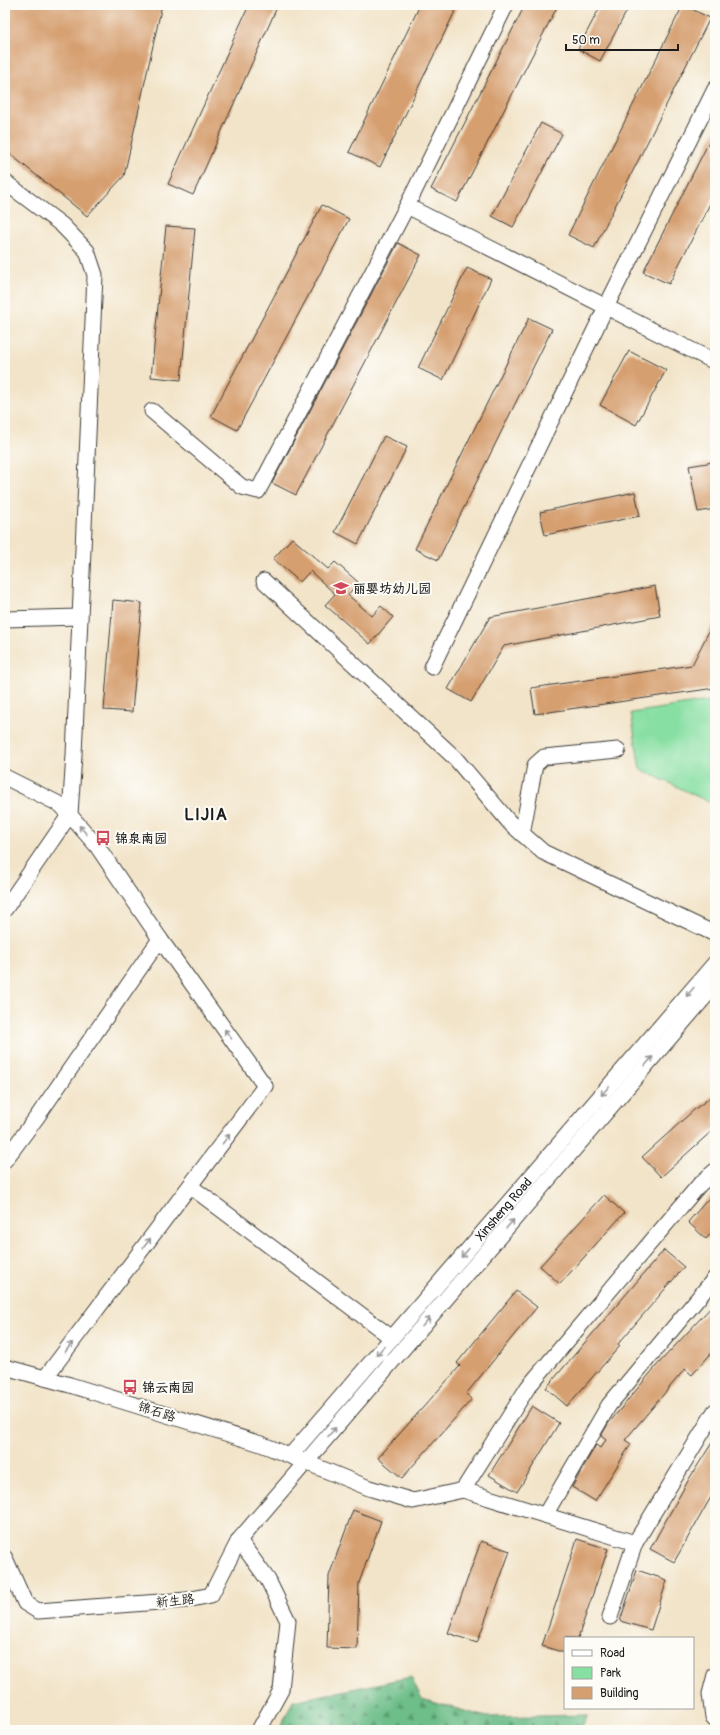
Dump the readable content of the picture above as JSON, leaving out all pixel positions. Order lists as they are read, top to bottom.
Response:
{
  "streets": {
    "street": ["Xinsheng Road", "锦石路", "新生路"]
  },
  "crossings": [
    ["Xinsheng Road", "锦石路"],
    ["Xinsheng Road", "新生路"],
    ["锦石路", "新生路"]
  ],
  "districts": ["LIJIA"],
  "places": {
    "school or university": ["丽婴坊幼儿园"],
    "bus stop": ["锦泉南园", "锦云南园"]
  },
  "legend": ["Road", "Park", "Building"],
  "scale_bar": "50 m"
}
